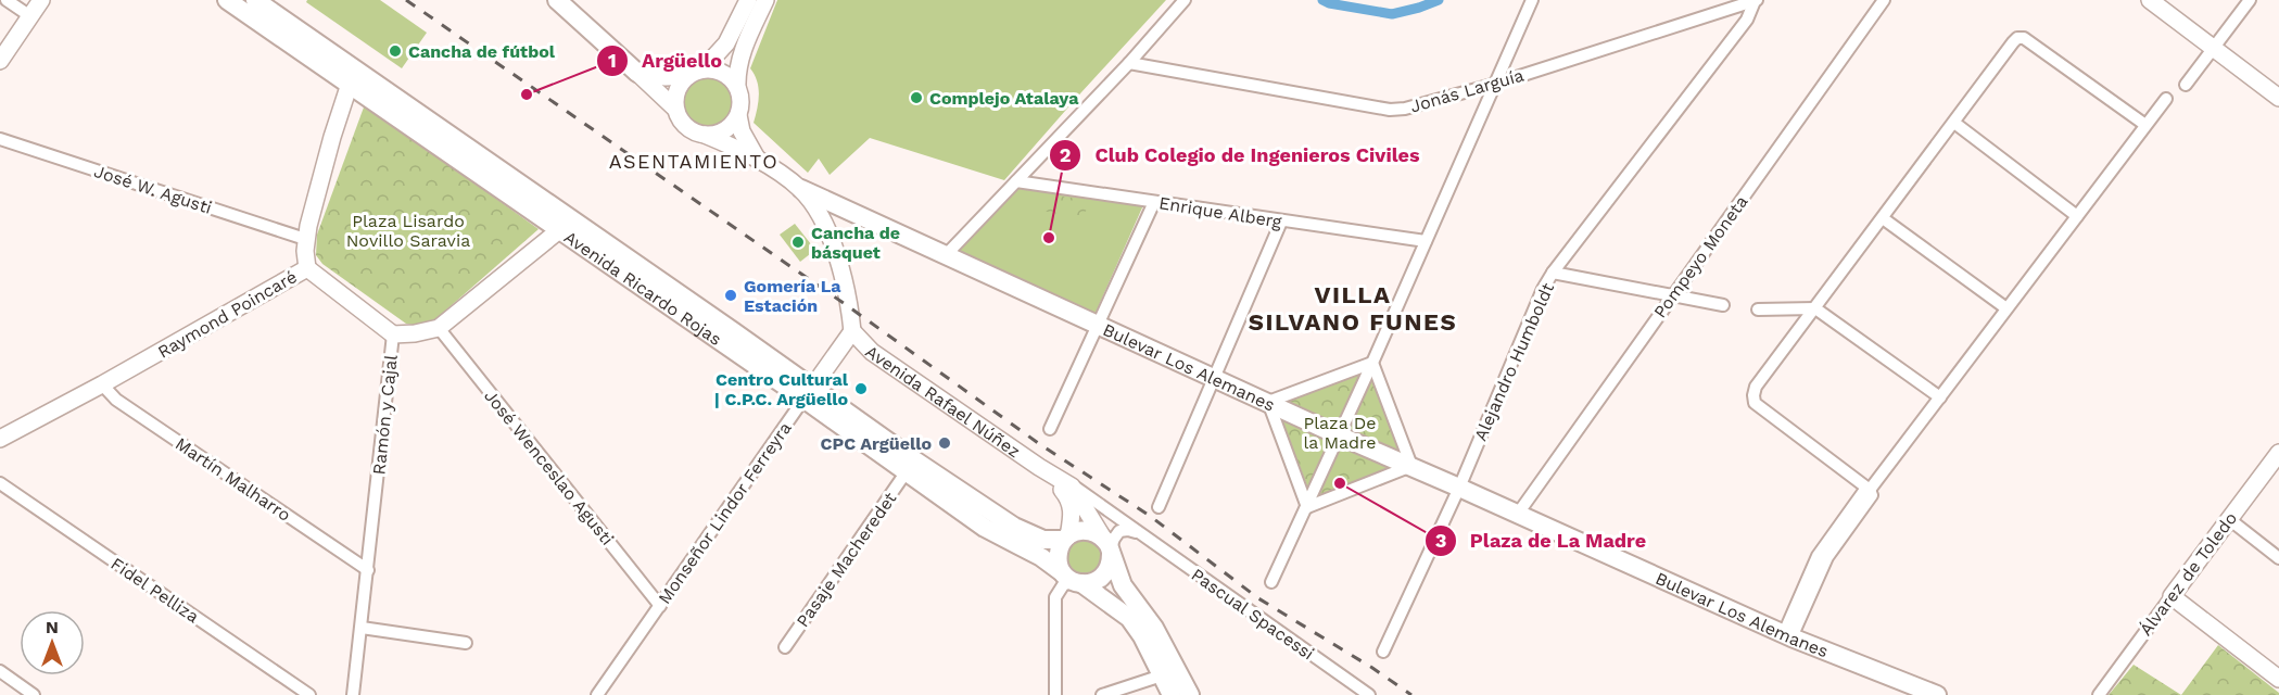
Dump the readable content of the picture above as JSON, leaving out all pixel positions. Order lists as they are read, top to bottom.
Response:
{
  "streets": {
    "main road": [
      "Avenida Ricardo Rojas",
      "Raymond Poincaré",
      "Bulevar Los Alemanes",
      "Avenida Rafael Núñez",
      "Ramón y Cajal",
      "Monseñor Lindor Ferreyra",
      "Álvarez de Toledo"
    ],
    "street": [
      "Jonás Larguía",
      "José W. Agusti",
      "Enrique Alberg",
      "Pompeyo Moneta",
      "Alejandro Humboldt",
      "José Wenceslao Agusti",
      "Martín Malharro",
      "Pasaje Macheredet",
      "Fidel Pelliza",
      "Pascual Spacessi"
    ]
  },
  "crossings": [
    ["Jonás Larguía", "Alejandro Humboldt"],
    ["José W. Agusti", "Raymond Poincaré"],
    ["Pompeyo Moneta", "Bulevar Los Alemanes"],
    ["Avenida Ricardo Rojas", "Raymond Poincaré"],
    ["Avenida Ricardo Rojas", "Avenida Rafael Núñez"],
    ["Avenida Ricardo Rojas", "Ramón y Cajal"],
    ["Avenida Ricardo Rojas", "Monseñor Lindor Ferreyra"],
    ["Avenida Ricardo Rojas", "Pasaje Macheredet"],
    ["Raymond Poincaré", "Martín Malharro"],
    ["Alejandro Humboldt", "Bulevar Los Alemanes"],
    ["Avenida Rafael Núñez", "Monseñor Lindor Ferreyra"],
    ["Avenida Rafael Núñez", "Pascual Spacessi"],
    ["Ramón y Cajal", "José Wenceslao Agusti"],
    ["Ramón y Cajal", "Martín Malharro"],
    ["José Wenceslao Agusti", "Monseñor Lindor Ferreyra"]
  ],
  "districts": ["ASENTAMIENTO", "VILLA SILVANO FUNES"],
  "parks": ["Plaza Lisardo Novillo Saravia", "Plaza De la Madre"],
  "places": [
    "Cancha de fútbol",
    "Argüello",
    "Complejo Atalaya",
    "Club Colegio de Ingenieros Civiles",
    "Cancha de básquet",
    "Gomería La Estación",
    "Centro Cultural | C.P.C. Argüello",
    "CPC Argüello",
    "Plaza de La Madre"
  ],
  "north": "top"
}
